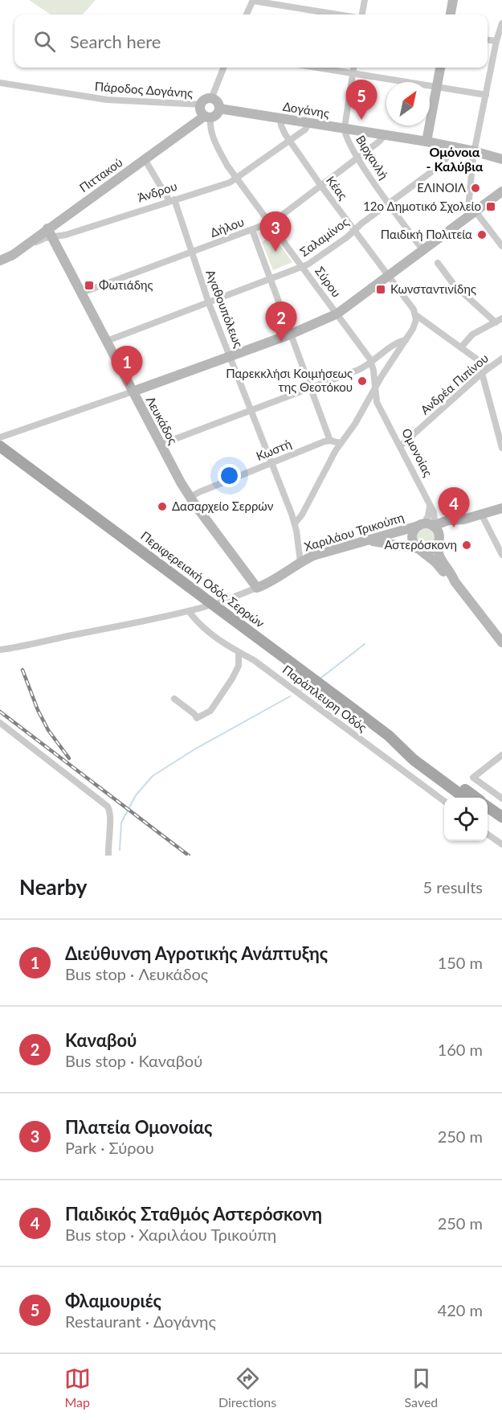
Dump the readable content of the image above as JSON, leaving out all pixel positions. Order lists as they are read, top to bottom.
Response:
{
  "streets": {
    "main road": ["Περιφερειακή Οδός Σερρών"],
    "street": [
      "Πάροδος Δογάνης",
      "Δογάνης",
      "Βιρχανλή",
      "Πιττακού",
      "Κέας",
      "Άνδρου",
      "Δήλου",
      "Σαλαμίνος",
      "Σύρου",
      "Αγαθουπόλεως",
      "Ανδρέα Πιπίνου",
      "Λευκάδος",
      "Κωστή",
      "Ομονοίας",
      "Χαριλάου Τρικούπη",
      "Παράπλευρη Οδός"
    ]
  },
  "crossings": [
    ["Πάροδος Δογάνης", "Δογάνης"],
    ["Πάροδος Δογάνης", "Πιττακού"],
    ["Πάροδος Δογάνης", "Σύρου"],
    ["Δογάνης", "Βιρχανλή"],
    ["Δογάνης", "Πιττακού"],
    ["Δογάνης", "Κέας"],
    ["Δογάνης", "Άνδρου"],
    ["Δογάνης", "Δήλου"],
    ["Δογάνης", "Σαλαμίνος"],
    ["Δογάνης", "Σύρου"],
    ["Βιρχανλή", "Δήλου"],
    ["Βιρχανλή", "Σαλαμίνος"],
    ["Πιττακού", "Άνδρου"],
    ["Πιττακού", "Σύρου"],
    ["Πιττακού", "Αγαθουπόλεως"],
    ["Πιττακού", "Λευκάδος"],
    ["Κέας", "Άνδρου"],
    ["Κέας", "Δήλου"],
    ["Κέας", "Σαλαμίνος"],
    ["Άνδρου", "Σύρου"],
    ["Άνδρου", "Αγαθουπόλεως"],
    ["Άνδρου", "Λευκάδος"],
    ["Δήλου", "Σύρου"],
    ["Δήλου", "Αγαθουπόλεως"],
    ["Δήλου", "Λευκάδος"],
    ["Σαλαμίνος", "Σύρου"],
    ["Σαλαμίνος", "Αγαθουπόλεως"],
    ["Σαλαμίνος", "Λευκάδος"],
    ["Σύρου", "Ομονοίας"],
    ["Αγαθουπόλεως", "Κωστή"],
    ["Αγαθουπόλεως", "Χαριλάου Τρικούπη"],
    ["Ανδρέα Πιπίνου", "Ομονοίας"],
    ["Λευκάδος", "Κωστή"],
    ["Λευκάδος", "Χαριλάου Τρικούπη"],
    ["Ομονοίας", "Χαριλάου Τρικούπη"]
  ],
  "districts": ["Ομόνοια - Καλύβια"],
  "places": {
    "other": [
      "ΕΛΙΝΟΙΛ",
      "Παιδική Πολιτεία",
      "Παρεκκλήσι Κοιμήσεως της Θεοτόκου",
      "Δασαρχείο Σερρών",
      "Αστερόσκονη"
    ],
    "transit": ["12ο Δημοτικό Σχολείο", "Φωτιάδης", "Κωνσταντινίδης"]
  },
  "north": "top right",
  "page": {
    "search": "Search here",
    "pins": [
      "5",
      "3",
      "2",
      "1",
      "4"
    ],
    "heading": ["Nearby", "5 results"],
    "list": [
      {
        "mark": "1",
        "name": "Διεύθυνση Αγροτικής Ανάπτυξης",
        "note": "Bus stop · Λευκάδος",
        "value": "150 m"
      },
      {
        "mark": "2",
        "name": "Καναβού",
        "note": "Bus stop · Καναβού",
        "value": "160 m"
      },
      {
        "mark": "3",
        "name": "Πλατεία Ομονοίας",
        "note": "Park · Σύρου",
        "value": "250 m"
      },
      {
        "mark": "4",
        "name": "Παιδικός Σταθμός Αστερόσκονη",
        "note": "Bus stop · Χαριλάου Τρικούπη",
        "value": "250 m"
      },
      {
        "mark": "5",
        "name": "Φλαμουριές",
        "note": "Restaurant · Δογάνης",
        "value": "420 m"
      }
    ],
    "nav": ["Map", "Directions", "Saved"]
  }
}
